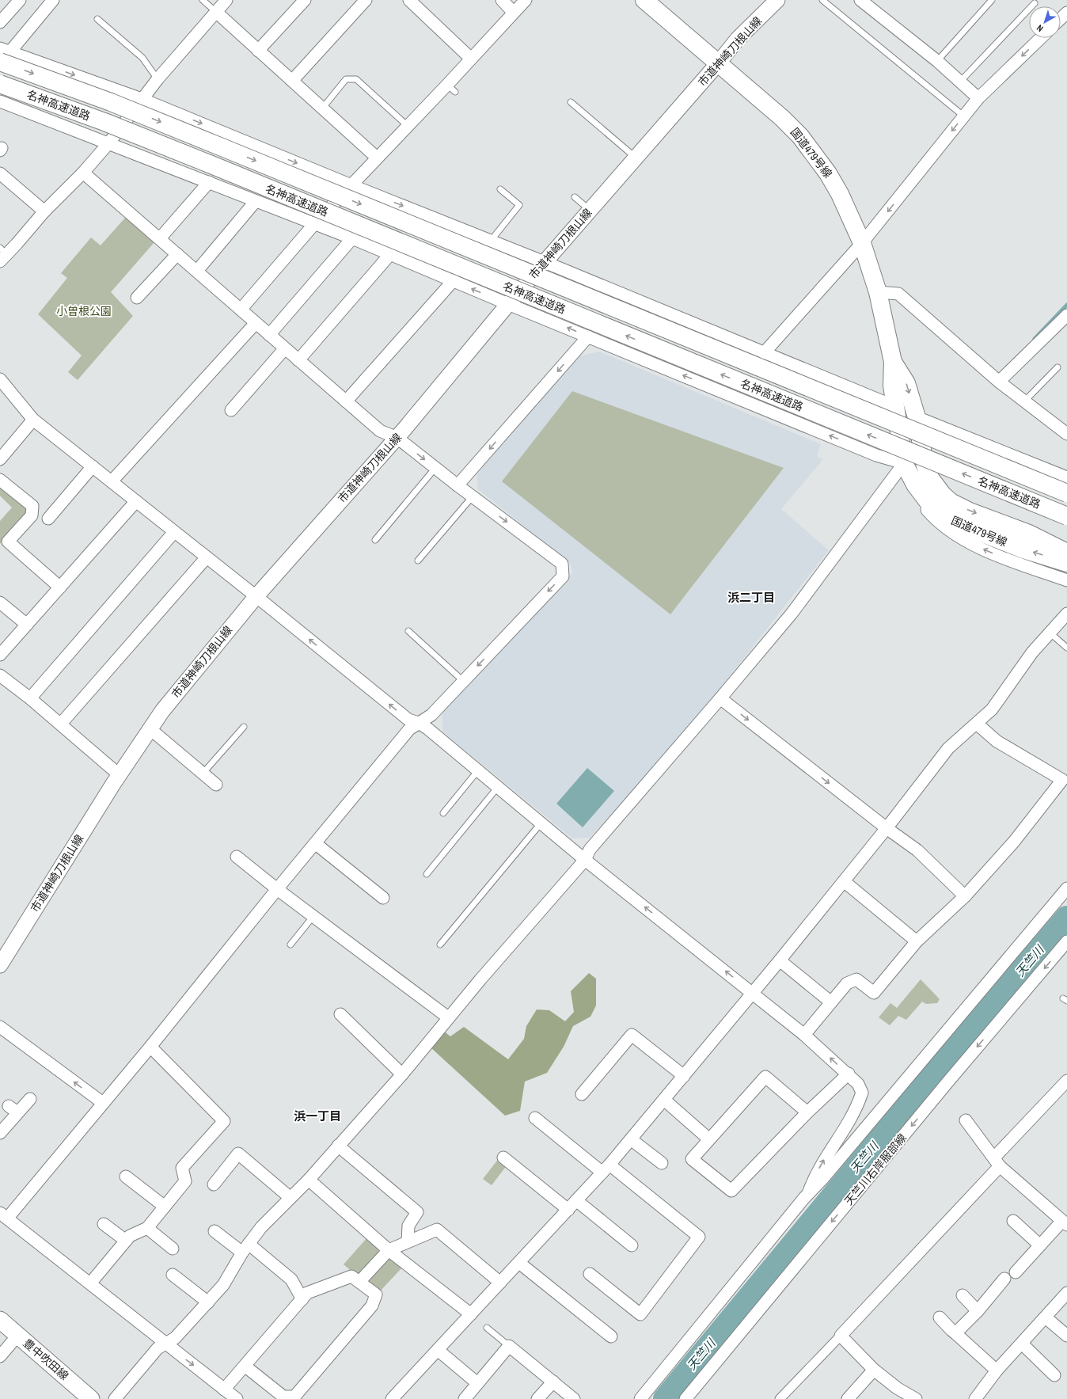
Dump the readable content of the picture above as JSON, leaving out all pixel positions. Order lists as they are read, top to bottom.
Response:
{
  "streets": {
    "highway": ["名神高速道路", "国道479号線"],
    "main road": ["豊中吹田線"],
    "street": ["市道神崎刀根山線", "天竺川右岸服部線"]
  },
  "crossings": [
    ["市道神崎刀根山線", "国道479号線"]
  ],
  "districts": ["浜二丁目", "浜一丁目"],
  "water": ["天竺川"],
  "parks": ["小曽根公園"],
  "north": "bottom left"
}
